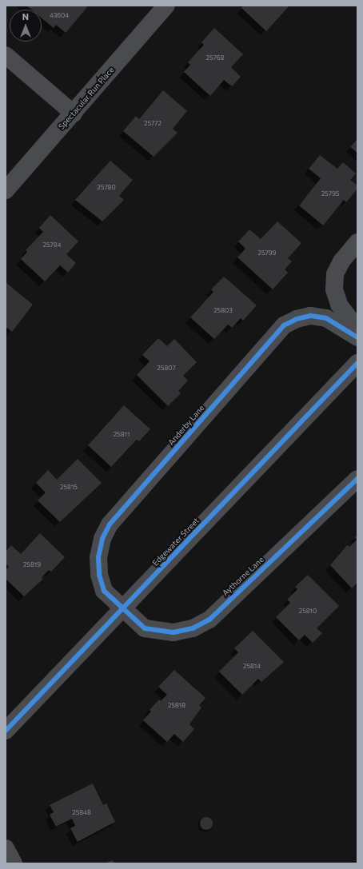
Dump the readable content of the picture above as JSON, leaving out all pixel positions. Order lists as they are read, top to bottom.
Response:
{
  "streets": {
    "street": [
      "Spectacular Run Place",
      "Anderby Lane",
      "Edgewater Street",
      "Aythorne Lane"
    ]
  },
  "crossings": [
    ["Anderby Lane", "Edgewater Street"],
    ["Anderby Lane", "Aythorne Lane"],
    ["Edgewater Street", "Aythorne Lane"]
  ],
  "house_numbers": [
    "43604",
    "25768",
    "25772",
    "25780",
    "25795",
    "25784",
    "25799",
    "25803",
    "25807",
    "25811",
    "25815",
    "25819",
    "25810",
    "25814",
    "25818",
    "25848"
  ],
  "north": "top"
}
